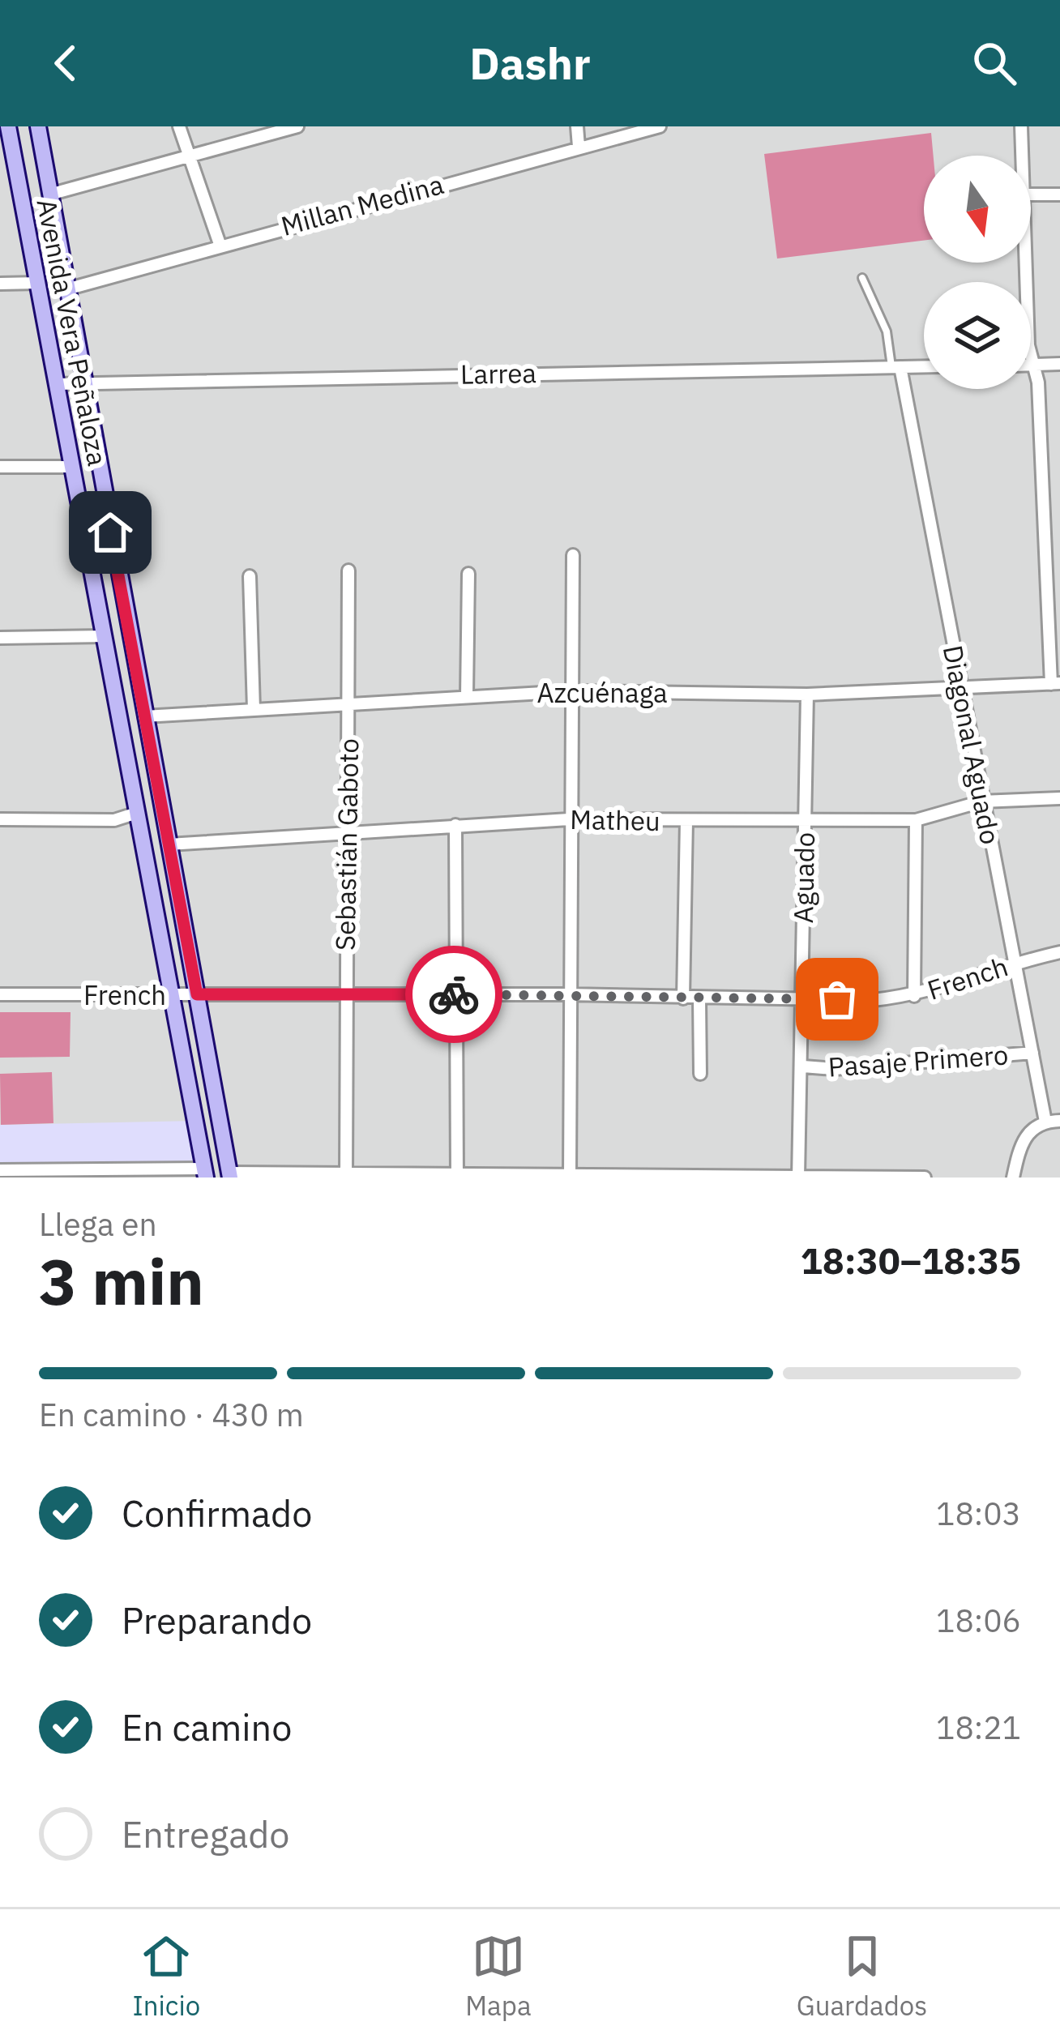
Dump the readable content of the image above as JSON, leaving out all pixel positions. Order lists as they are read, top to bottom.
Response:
{
  "streets": {
    "main road": ["Avenida Vera Peñaloza"],
    "street": [
      "Millan Medina",
      "Larrea",
      "Azcuénaga",
      "Diagonal Aguado",
      "Matheu",
      "Sebastián Gaboto",
      "Aguado",
      "French",
      "Pasaje Primero"
    ]
  },
  "crossings": [
    ["Millan Medina", "Avenida Vera Peñaloza"],
    ["Avenida Vera Peñaloza", "Larrea"],
    ["Avenida Vera Peñaloza", "Azcuénaga"],
    ["Avenida Vera Peñaloza", "Matheu"],
    ["Avenida Vera Peñaloza", "French"],
    ["Larrea", "Diagonal Aguado"],
    ["Azcuénaga", "Diagonal Aguado"],
    ["Azcuénaga", "Sebastián Gaboto"],
    ["Azcuénaga", "Aguado"],
    ["Diagonal Aguado", "Matheu"],
    ["Diagonal Aguado", "French"],
    ["Diagonal Aguado", "Pasaje Primero"],
    ["Matheu", "Sebastián Gaboto"],
    ["Matheu", "Aguado"],
    ["Sebastián Gaboto", "French"],
    ["Aguado", "French"],
    ["Aguado", "Pasaje Primero"]
  ],
  "north": "bottom",
  "page": {
    "header": "Dashr",
    "heading": ["3 min", "Llega en", "18:30–18:35"],
    "bar": "En camino · 430 m",
    "list": [
      ["Confirmado", "18:03"],
      ["Preparando", "18:06"],
      ["En camino", "18:21"],
      "Entregado"
    ],
    "tabs": ["Inicio", "Mapa", "Guardados"]
  }
}
